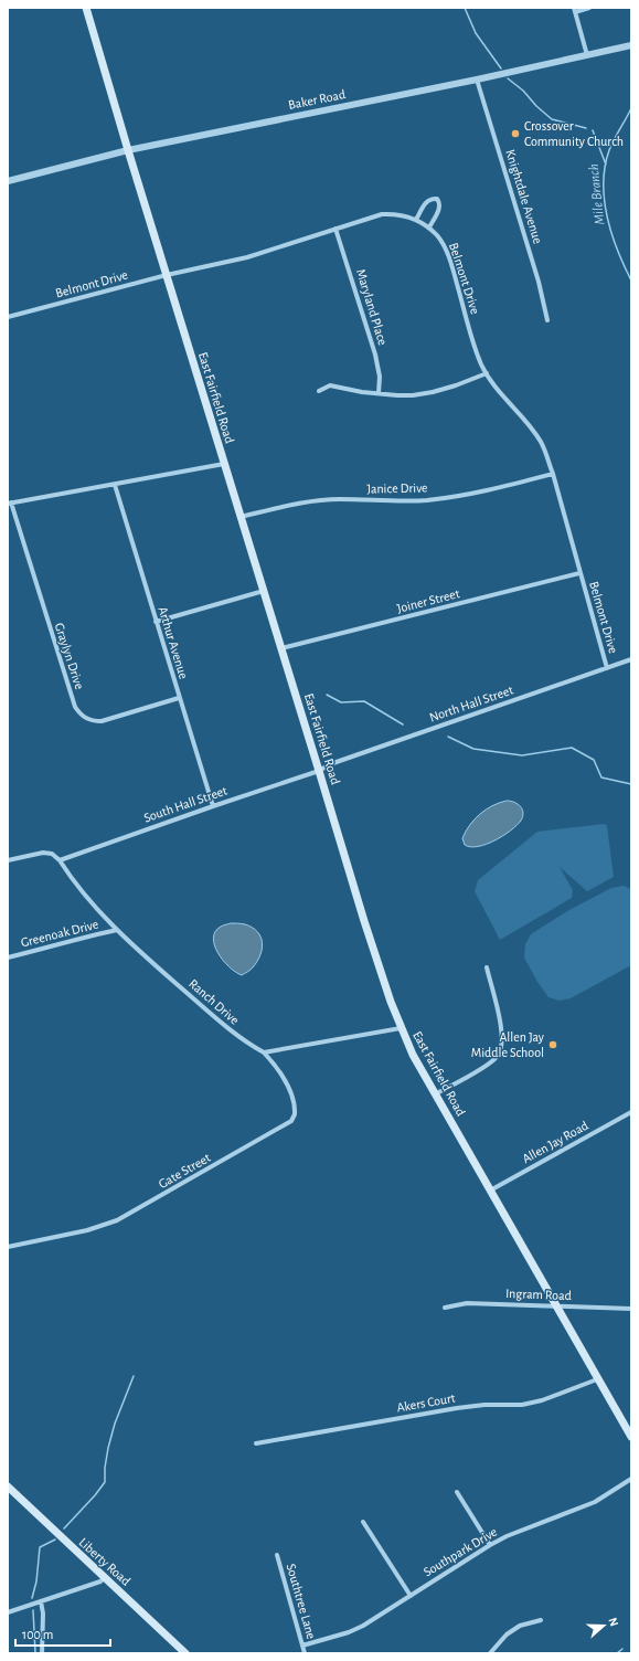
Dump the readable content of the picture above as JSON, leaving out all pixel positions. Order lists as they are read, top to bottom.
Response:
{
  "streets": {
    "main road": ["East Fairfield Road", "Liberty Road"],
    "street": [
      "Baker Road",
      "Knightdale Avenue",
      "Belmont Drive",
      "Maryland Place",
      "Janice Drive",
      "Joiner Street",
      "Arthur Avenue",
      "Graylyn Drive",
      "North Hall Street",
      "South Hall Street",
      "Greenoak Drive",
      "Ranch Drive",
      "Allen Jay Road",
      "Gate Street",
      "Ingram Road",
      "Akers Court",
      "Southpark Drive",
      "Southtree Lane"
    ]
  },
  "crossings": [
    ["Baker Road", "Knightdale Avenue"],
    ["Baker Road", "East Fairfield Road"],
    ["Belmont Drive", "Maryland Place"],
    ["Belmont Drive", "East Fairfield Road"],
    ["Belmont Drive", "Janice Drive"],
    ["Belmont Drive", "Joiner Street"],
    ["Belmont Drive", "North Hall Street"],
    ["East Fairfield Road", "Janice Drive"],
    ["East Fairfield Road", "Joiner Street"],
    ["East Fairfield Road", "North Hall Street"],
    ["East Fairfield Road", "South Hall Street"],
    ["East Fairfield Road", "Allen Jay Road"],
    ["East Fairfield Road", "Ingram Road"],
    ["East Fairfield Road", "Akers Court"],
    ["Arthur Avenue", "Graylyn Drive"],
    ["Arthur Avenue", "South Hall Street"],
    ["North Hall Street", "South Hall Street"],
    ["South Hall Street", "Ranch Drive"],
    ["Greenoak Drive", "Ranch Drive"],
    ["Ranch Drive", "Gate Street"],
    ["Southpark Drive", "Southtree Lane"]
  ],
  "water": ["Mile Branch"],
  "places": ["Crossover Community Church", "Allen Jay Middle School"],
  "scale_bar": "100 m",
  "north": "right"
}
